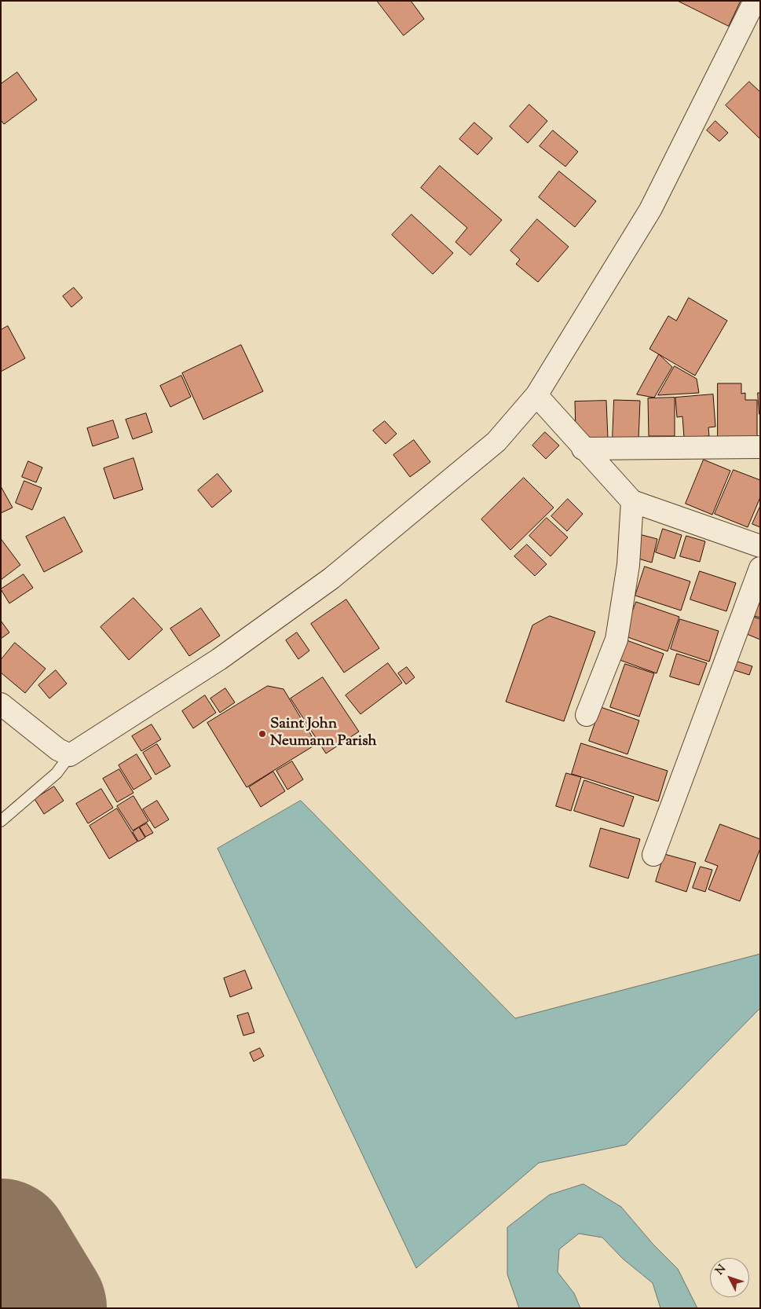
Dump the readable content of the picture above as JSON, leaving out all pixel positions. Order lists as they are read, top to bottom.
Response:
{
  "places": ["Saint John Neumann Parish"],
  "north": "top left"
}
